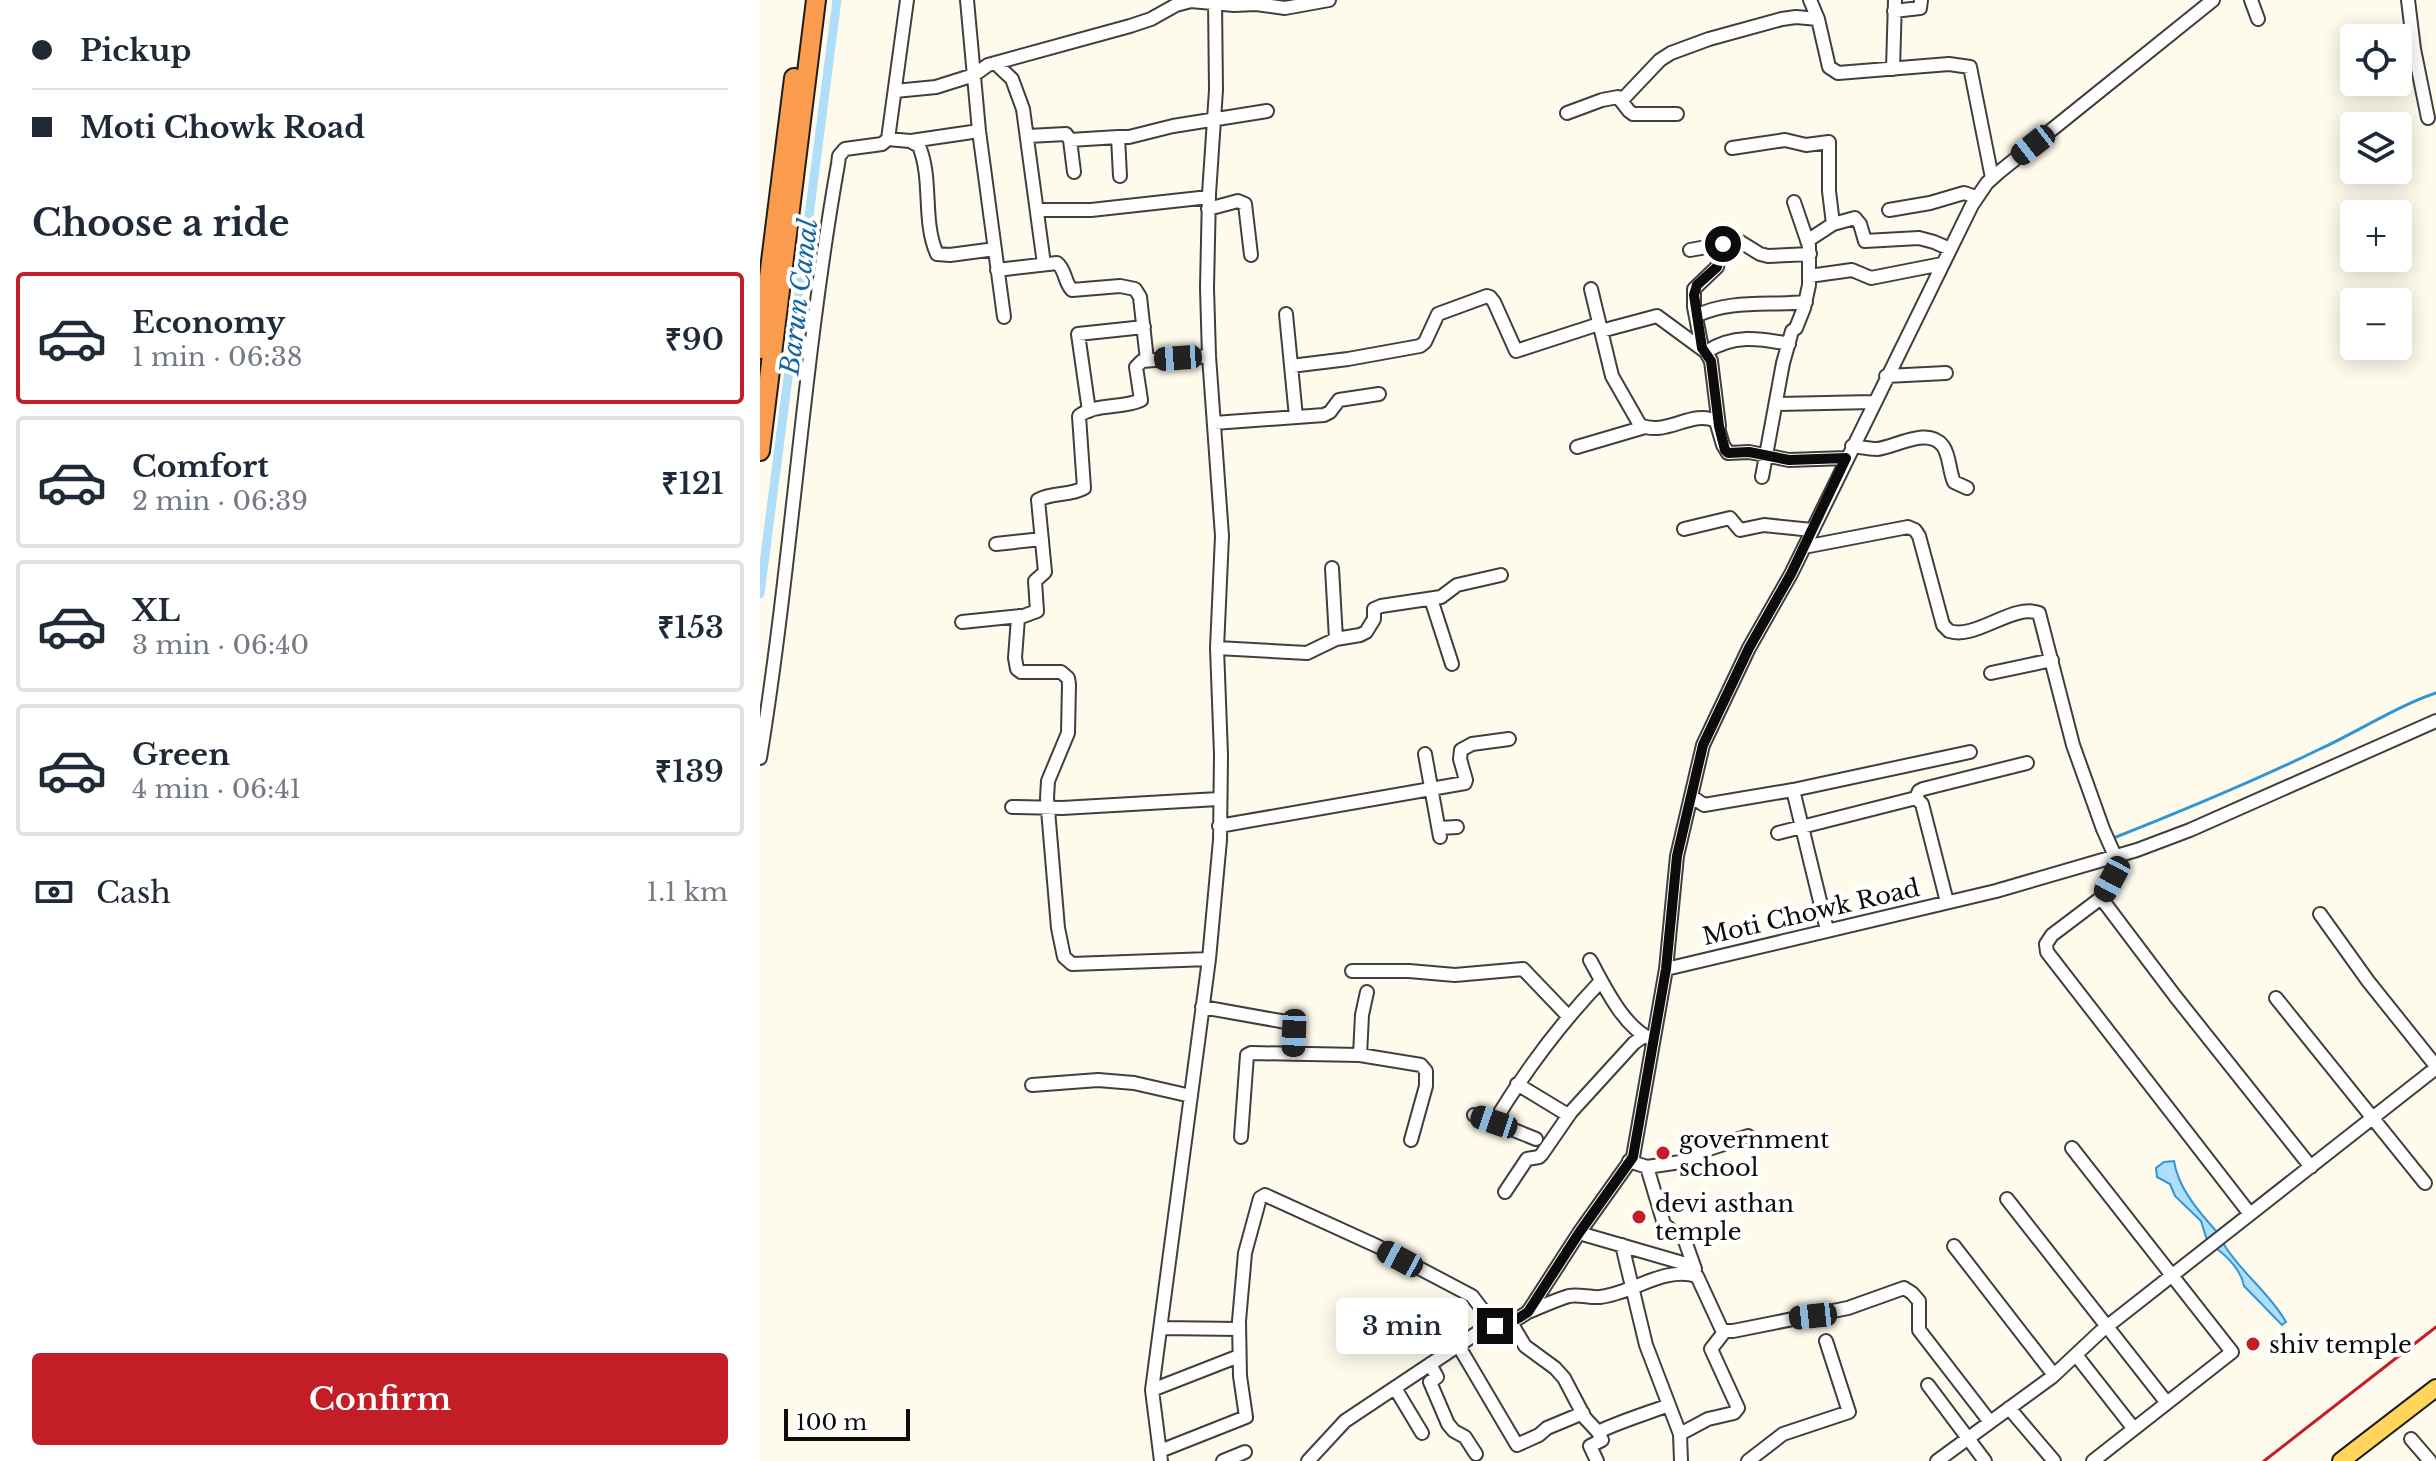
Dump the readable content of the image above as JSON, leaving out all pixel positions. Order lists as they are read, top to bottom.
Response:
{
  "streets": {
    "street": ["Moti Chowk Road"]
  },
  "water": ["Barun Canal"],
  "places": ["government school", "devi asthan temple", "shiv temple"],
  "scale_bar": "100 m",
  "page": {
    "banner": ["Pickup", "Moti Chowk Road"],
    "map_buttons": ["+", "−"],
    "heading": "Choose a ride",
    "list": [
      {
        "name": "Economy",
        "note": "1 min · 06:38",
        "value": "₹90"
      },
      {
        "name": "Comfort",
        "note": "2 min · 06:39",
        "value": "₹121"
      },
      {
        "name": "XL",
        "note": "3 min · 06:40",
        "value": "₹153"
      },
      {
        "name": "Green",
        "note": "4 min · 06:41",
        "value": "₹139"
      }
    ],
    "pay": ["Cash", "1.1 km"],
    "bubble": "3 min",
    "buttons": "Confirm",
    "scale": "100 m"
  }
}
